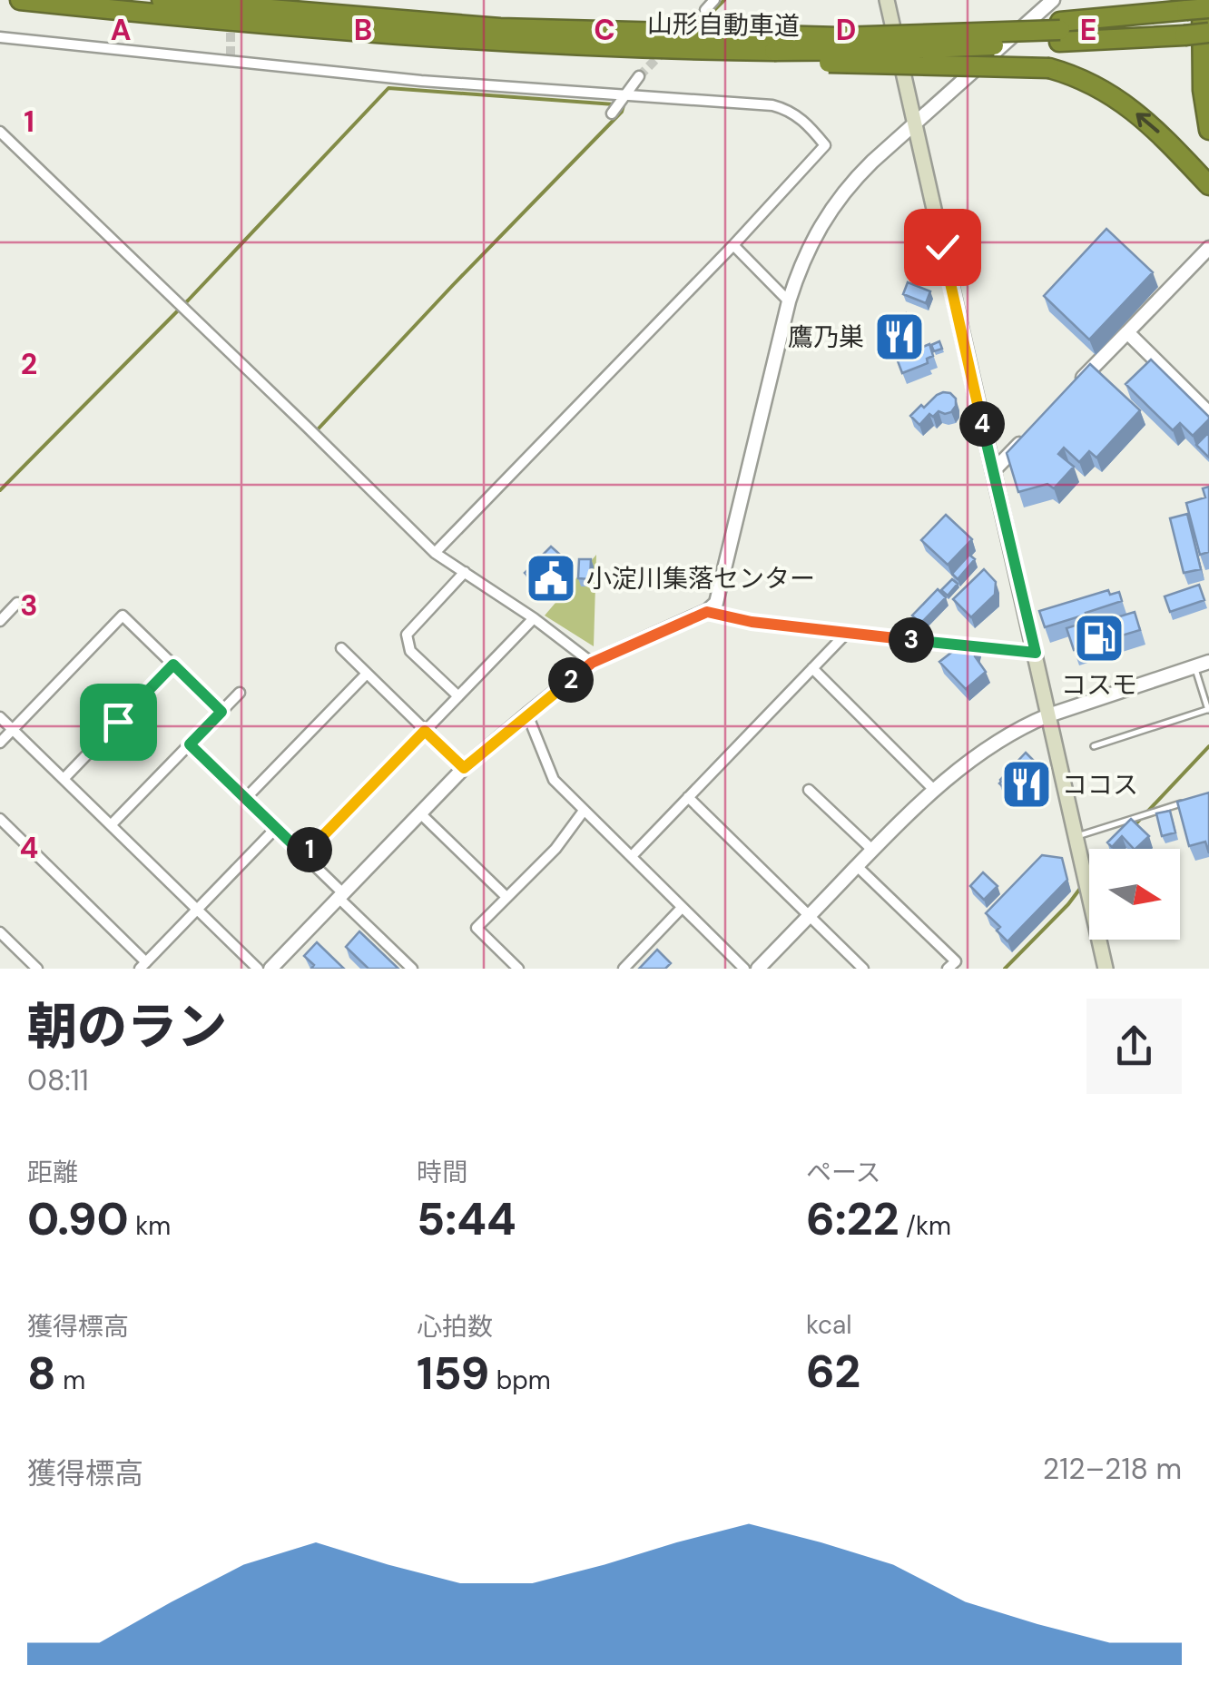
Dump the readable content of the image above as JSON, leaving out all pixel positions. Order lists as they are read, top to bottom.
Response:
{
  "streets": {
    "highway": ["山形自動車道"]
  },
  "places": {
    "restaurant": ["鷹乃巣", "ココス"],
    "public building": ["小淀川集落センター"],
    "fuel station": ["コスモ"]
  },
  "north": "right",
  "page": {
    "pins": [
      "4",
      "3",
      "2",
      "1"
    ],
    "heading": ["朝のラン", "08:11"],
    "stats": [
      ["距離", "0.90 km"],
      ["時間", "5:44"],
      ["ペース", "6:22 /km"],
      ["獲得標高", "8 m"],
      ["心拍数", "159 bpm"],
      ["kcal", "62"]
    ],
    "chart": ["獲得標高", "212–218 m"]
  },
  "grid": {
    "columns": [
      "A",
      "B",
      "C",
      "D",
      "E"
    ],
    "rows": [
      "1",
      "2",
      "3",
      "4"
    ]
  }
}
